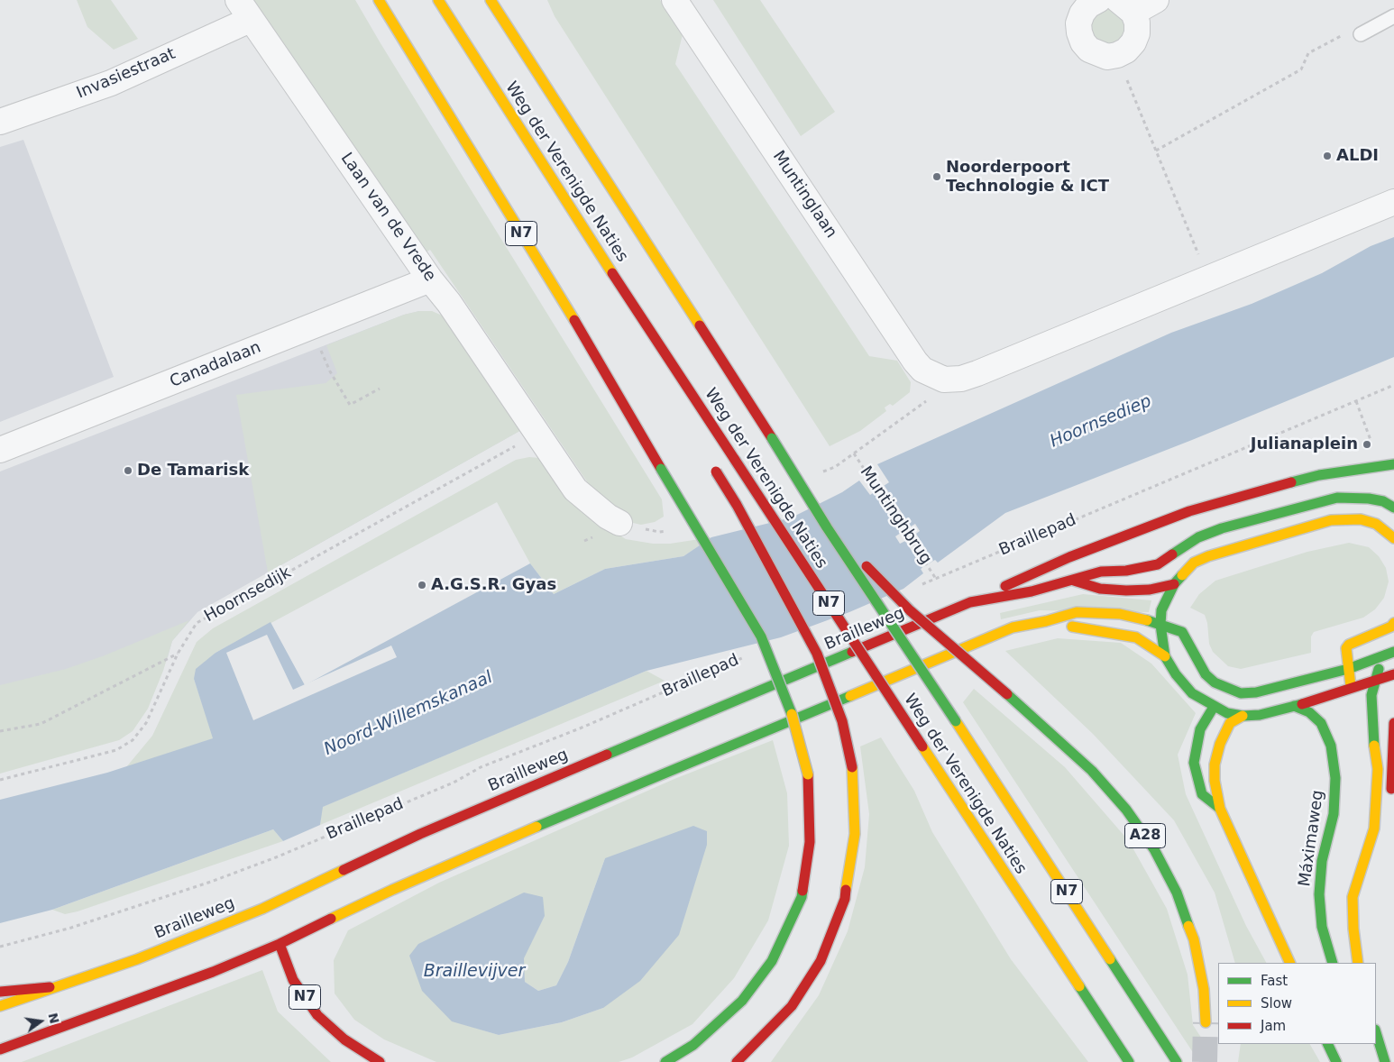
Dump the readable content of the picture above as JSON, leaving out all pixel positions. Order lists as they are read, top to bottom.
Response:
{
  "streets": {
    "main road": [
      "Weg der Verenigde Naties",
      "N7",
      "Brailleweg",
      "A28",
      "Máximaweg"
    ],
    "street": [
      "Invasiestraat",
      "Muntinglaan",
      "Laan van de Vrede",
      "Canadalaan"
    ],
    "path": ["Muntinghbrug", "Braillepad", "Hoornsedijk"]
  },
  "crossings": [
    ["Invasiestraat", "Laan van de Vrede"],
    ["Weg der Verenigde Naties", "N7"],
    ["Weg der Verenigde Naties", "A28"],
    ["Muntinglaan", "Muntinghbrug"],
    ["Laan van de Vrede", "Canadalaan"],
    ["Laan van de Vrede", "Hoornsedijk"],
    ["Muntinghbrug", "Braillepad"]
  ],
  "water": ["Hoornsediep", "Noord-Willemskanaal", "Braillevijver"],
  "places": [
    "ALDI",
    "Noorderpoort Technologie & ICT",
    "Julianaplein",
    "De Tamarisk",
    "A.G.S.R. Gyas"
  ],
  "legend": ["Fast", "Slow", "Jam"],
  "north": "right"
}
